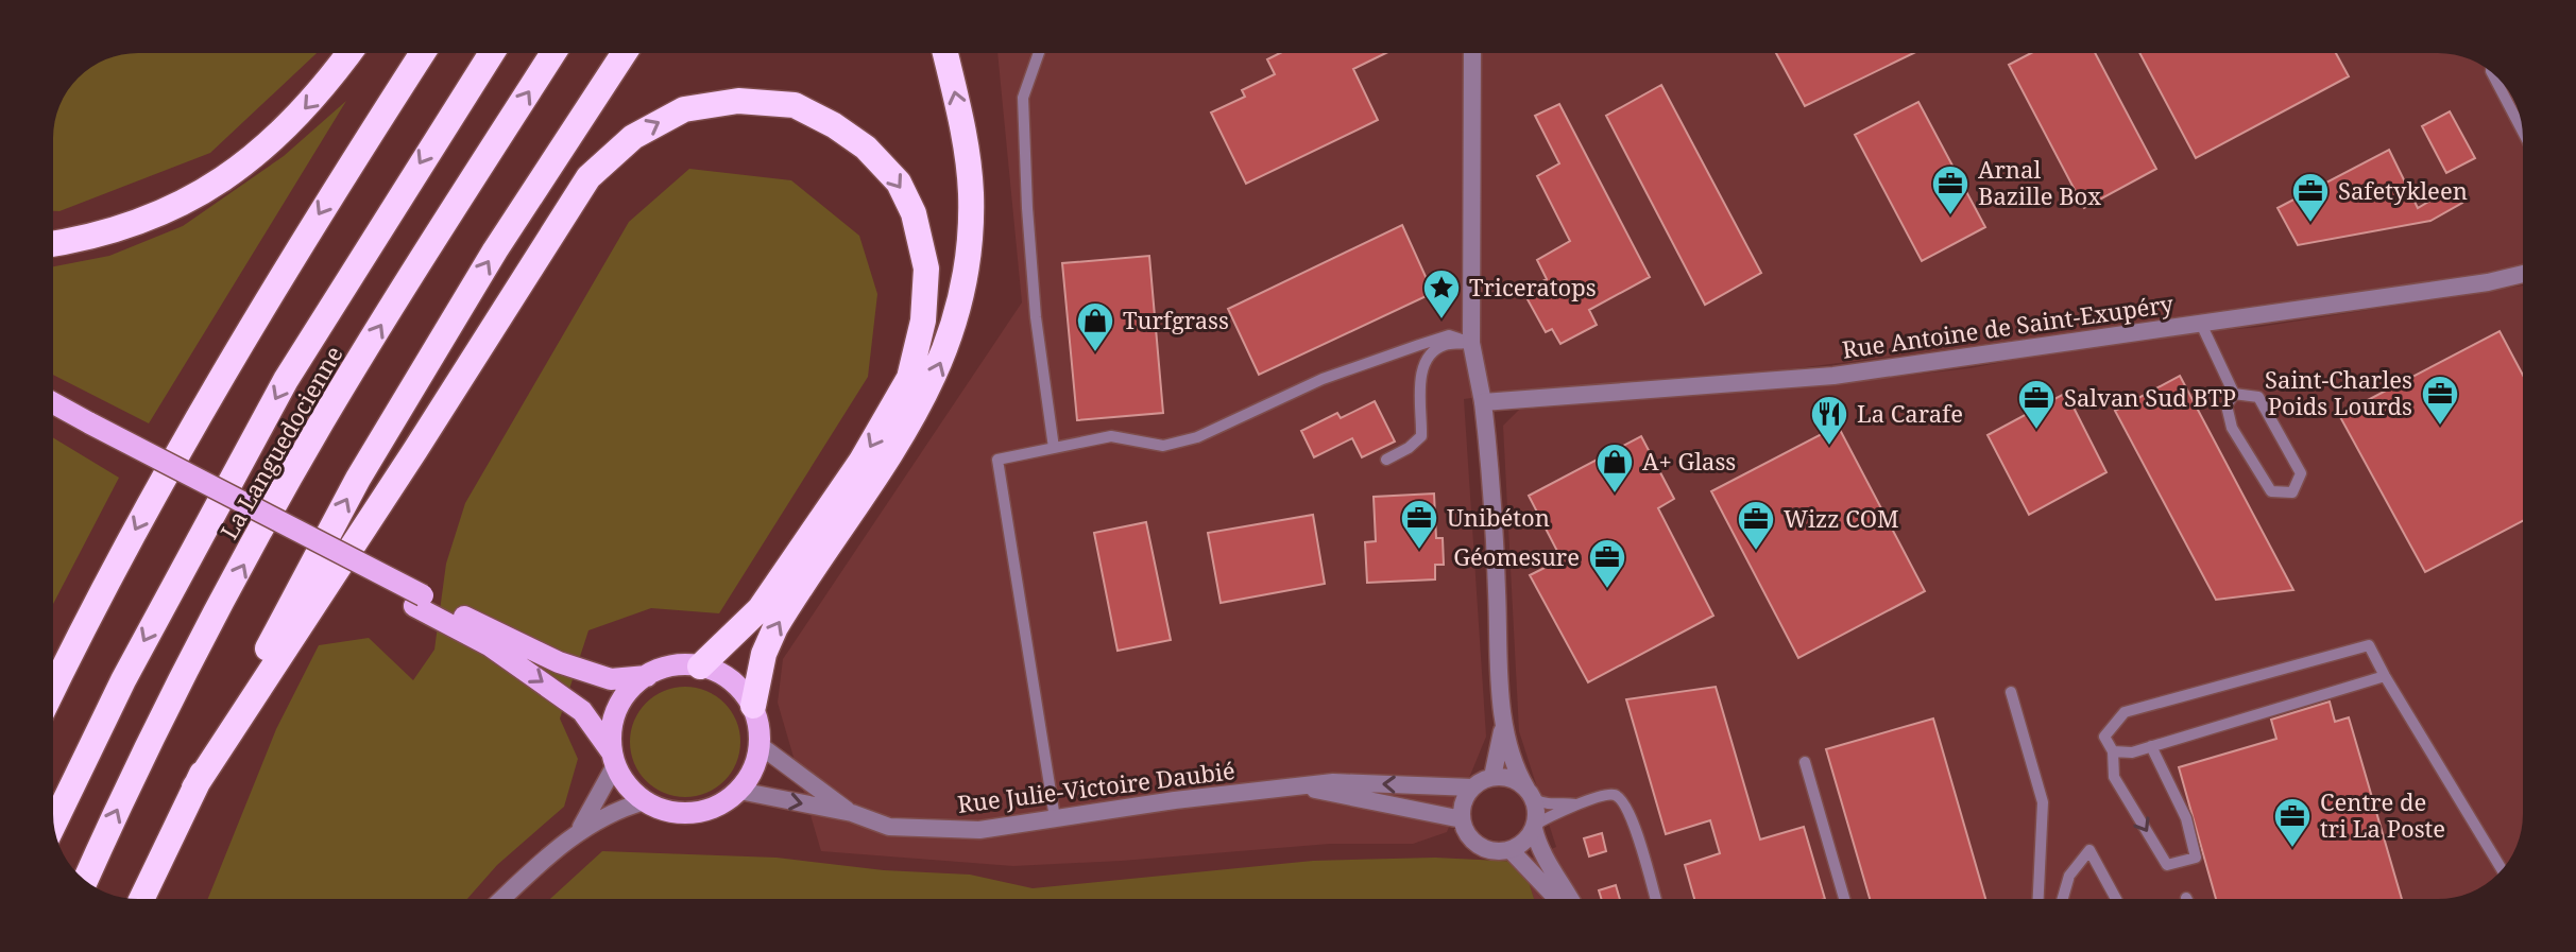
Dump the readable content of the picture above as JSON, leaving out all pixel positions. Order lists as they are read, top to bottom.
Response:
{
  "streets": {
    "highway": ["La Languedocienne"],
    "street": ["Rue Antoine de Saint-Exupéry", "Rue Julie-Victoire Daubié"]
  },
  "places": {
    "office": [
      "Arnal Bazille Box",
      "Safetykleen",
      "Saint-Charles Poids Lourds",
      "Salvan Sud BTP",
      "Unibéton",
      "Wizz COM",
      "Géomesure",
      "Centre de tri La Poste"
    ],
    "place": ["Triceratops"],
    "shop": ["Turfgrass", "A+ Glass"],
    "restaurant": ["La Carafe"]
  }
}
